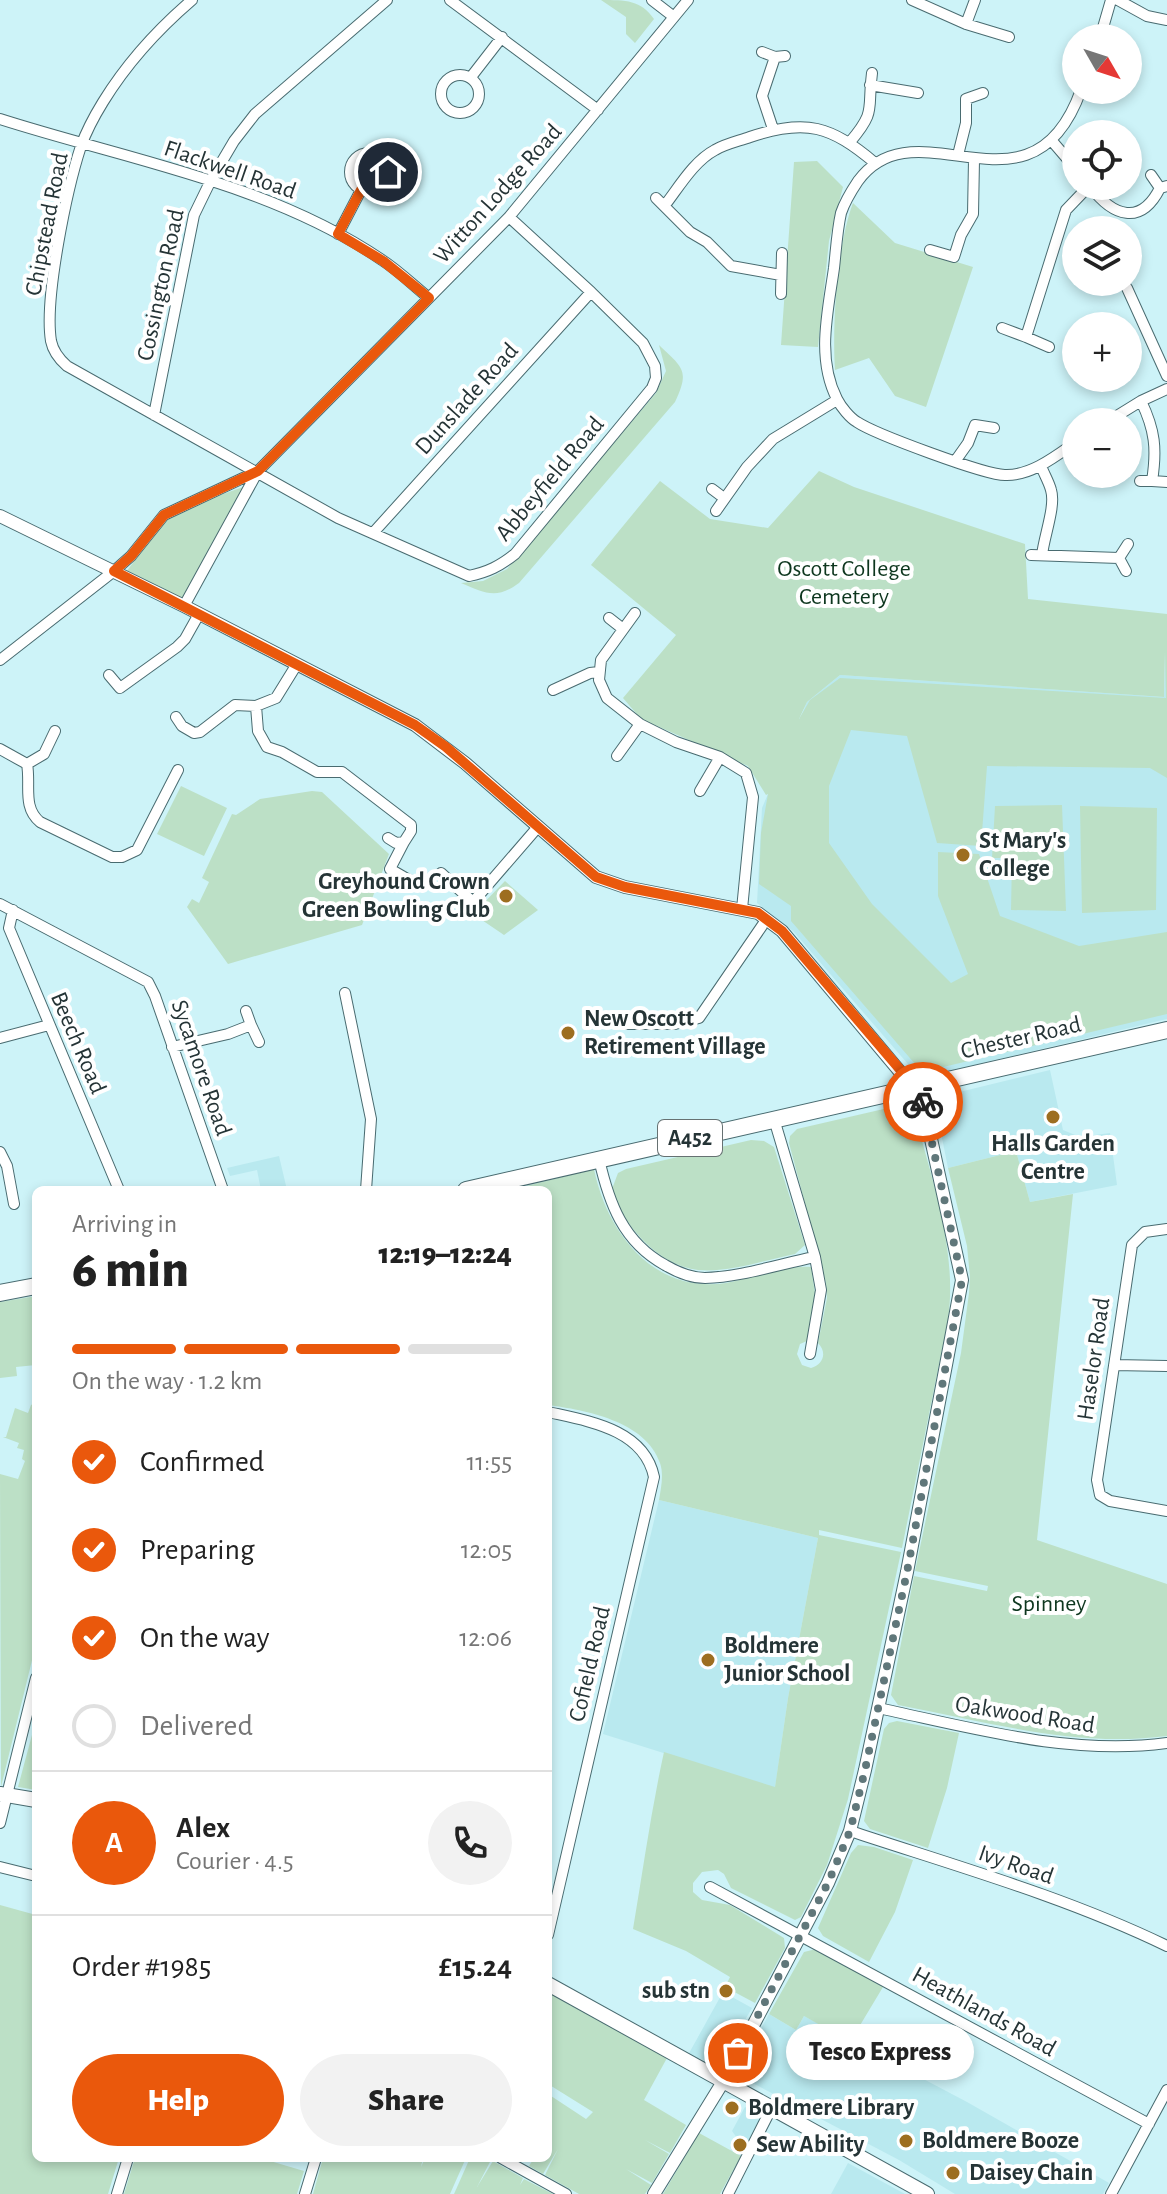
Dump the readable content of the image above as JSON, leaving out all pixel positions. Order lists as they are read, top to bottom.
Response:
{
  "streets": {
    "highway": ["Chester Road", "A452"],
    "street": [
      "Flackwell Road",
      "Witton Lodge Road",
      "Chipstead Road",
      "Cossington Road",
      "Dunslade Road",
      "Abbeyfield Road",
      "Beech Road",
      "Sycamore Road",
      "Haselor Road",
      "Cofield Road",
      "Oakwood Road",
      "Ivy Road",
      "Heathlands Road"
    ]
  },
  "crossings": [
    ["Flackwell Road", "Witton Lodge Road"],
    ["Flackwell Road", "Chipstead Road"],
    ["Flackwell Road", "Cossington Road"],
    ["Witton Lodge Road", "Chipstead Road"],
    ["Witton Lodge Road", "Abbeyfield Road"],
    ["Chipstead Road", "Cossington Road"],
    ["Chipstead Road", "Abbeyfield Road"],
    ["Dunslade Road", "Abbeyfield Road"],
    ["Beech Road", "Sycamore Road"]
  ],
  "parks": ["Oscott College Cemetery", "Spinney"],
  "places": [
    "St Mary's College",
    "Greyhound Crown Green Bowling Club",
    "New Oscott Retirement Village",
    "Halls Garden Centre",
    "Boldmere Junior School",
    "sub stn",
    "Tesco Express",
    "Boldmere Library",
    "Boldmere Booze",
    "Sew Ability",
    "Daisey Chain"
  ],
  "north": "bottom right",
  "page": {
    "map_buttons": ["+", "−"],
    "heading": ["6 min", "Arriving in", "12:19–12:24"],
    "panel": [
      "Alex",
      "Courier · 4.5",
      "Order #1985",
      "£15.24"
    ],
    "bar": "On the way · 1.2 km",
    "list": [
      ["Confirmed", "11:55"],
      ["Preparing", "12:05"],
      ["On the way", "12:06"],
      "Delivered"
    ],
    "round": "A",
    "bubble": "Tesco Express",
    "buttons": ["Help", "Share"]
  }
}
